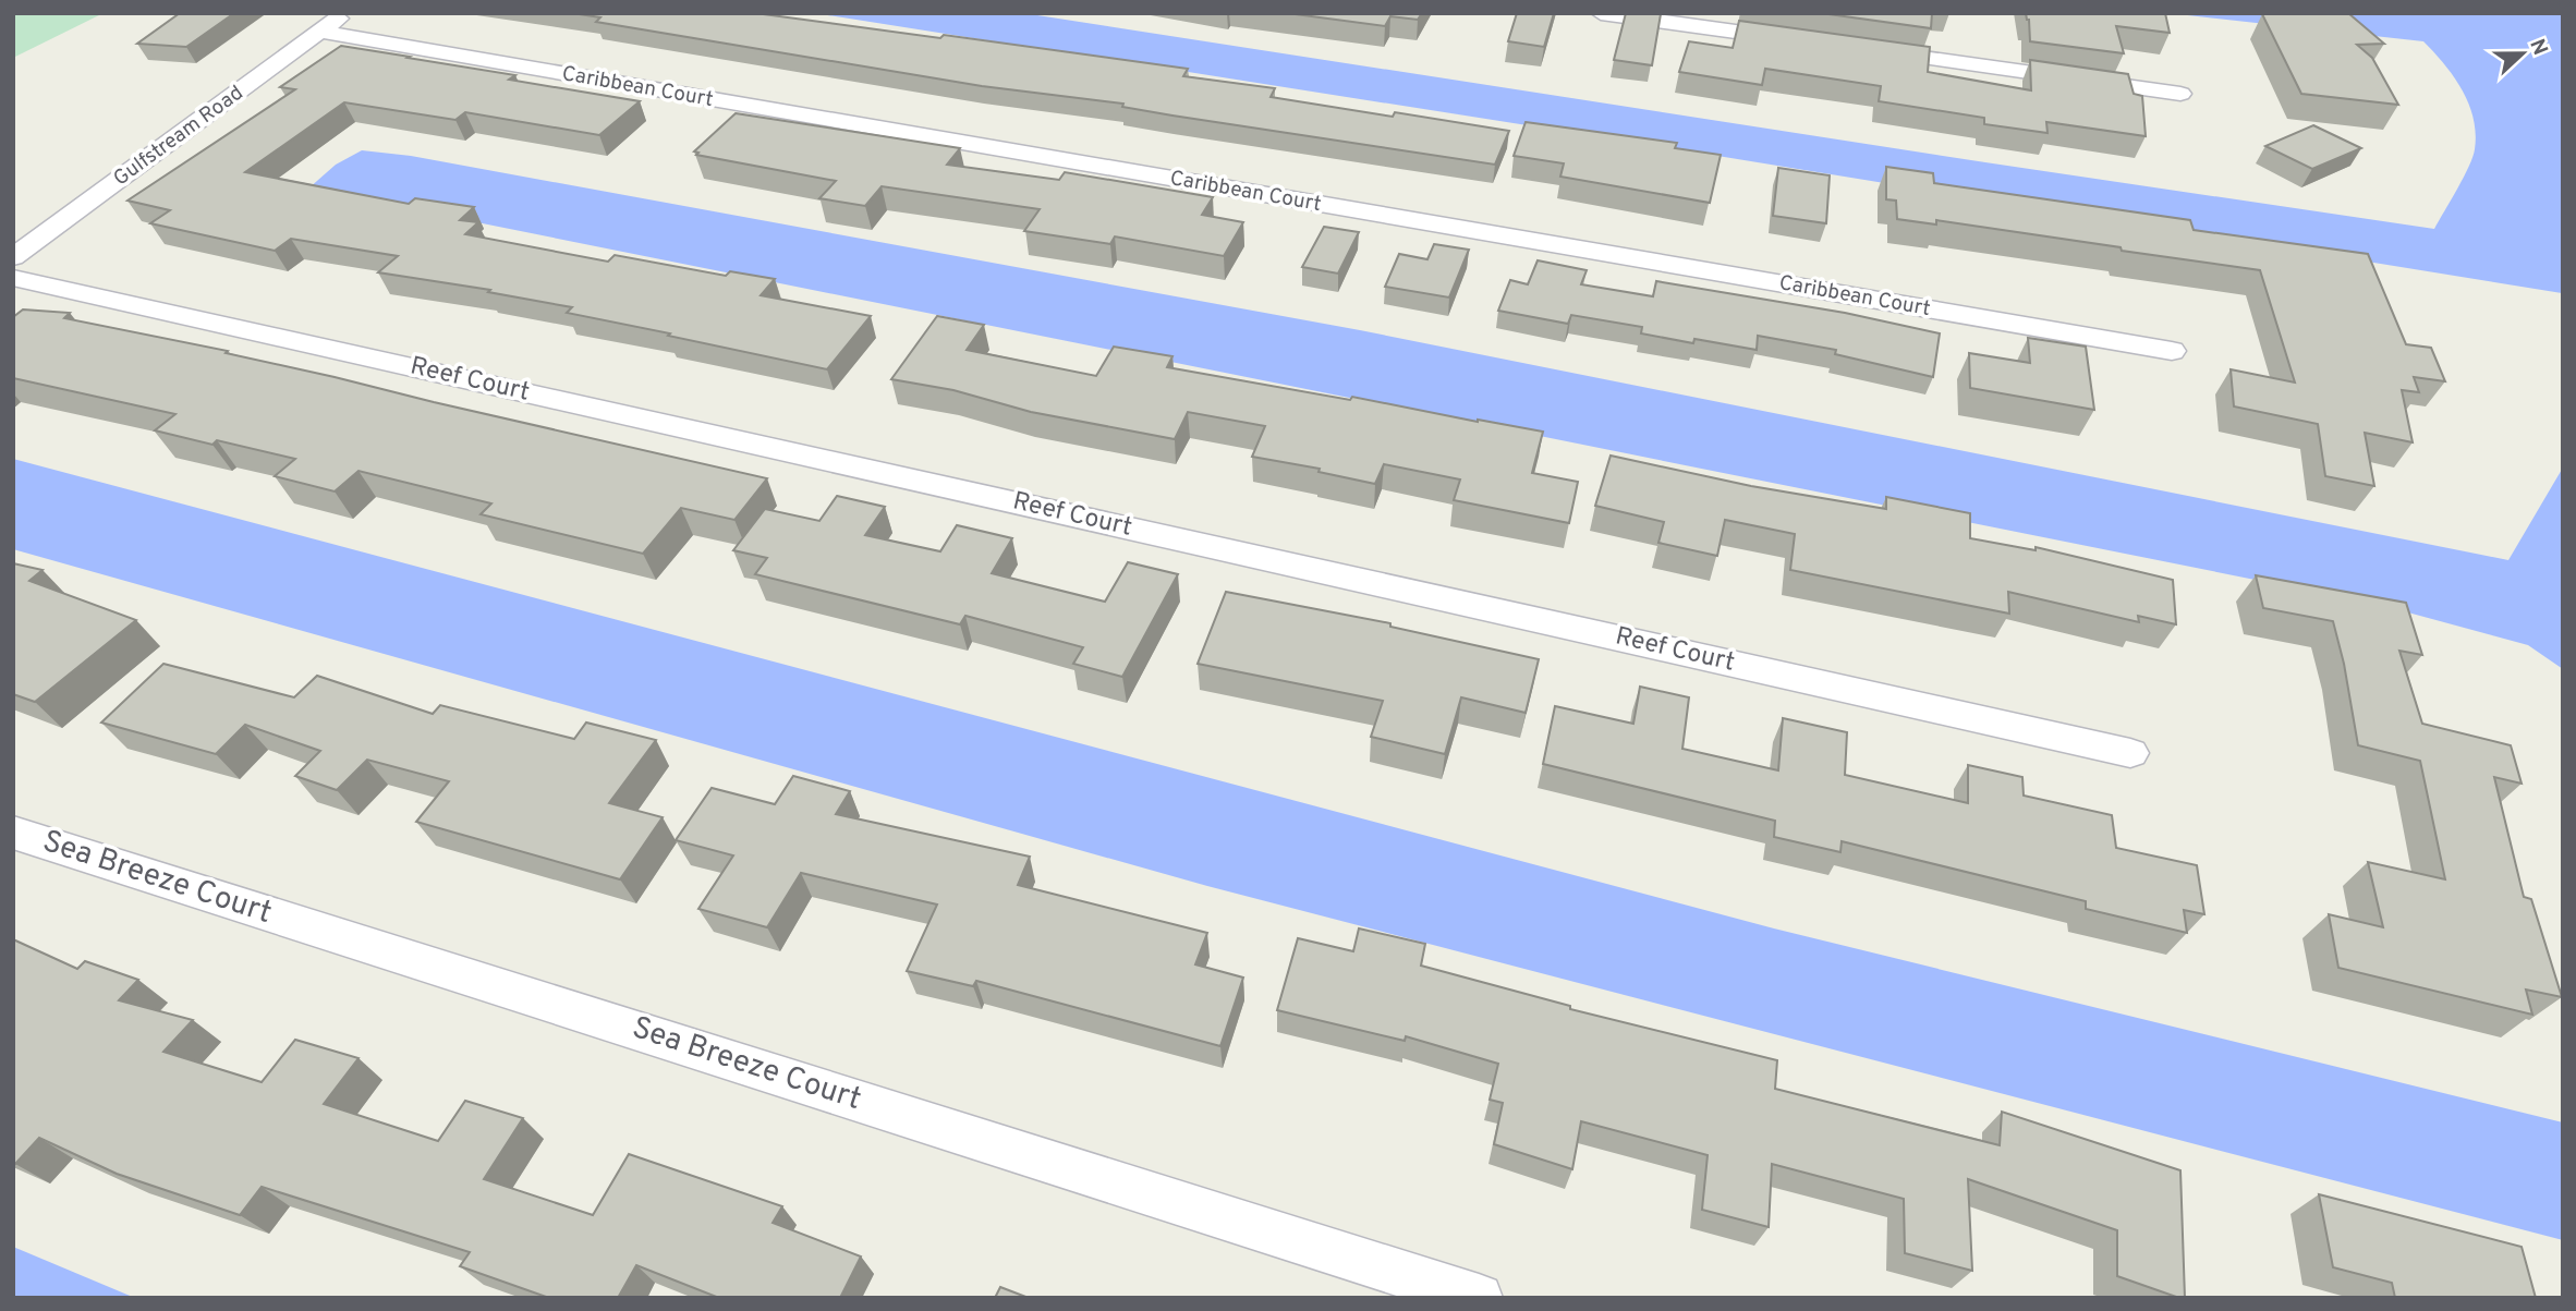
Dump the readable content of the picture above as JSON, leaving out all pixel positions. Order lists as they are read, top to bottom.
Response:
{
  "streets": {
    "street": [
      "Caribbean Court",
      "Gulfstream Road",
      "Reef Court",
      "Sea Breeze Court"
    ]
  },
  "crossings": [
    ["Caribbean Court", "Gulfstream Road"]
  ],
  "north": "right"
}
